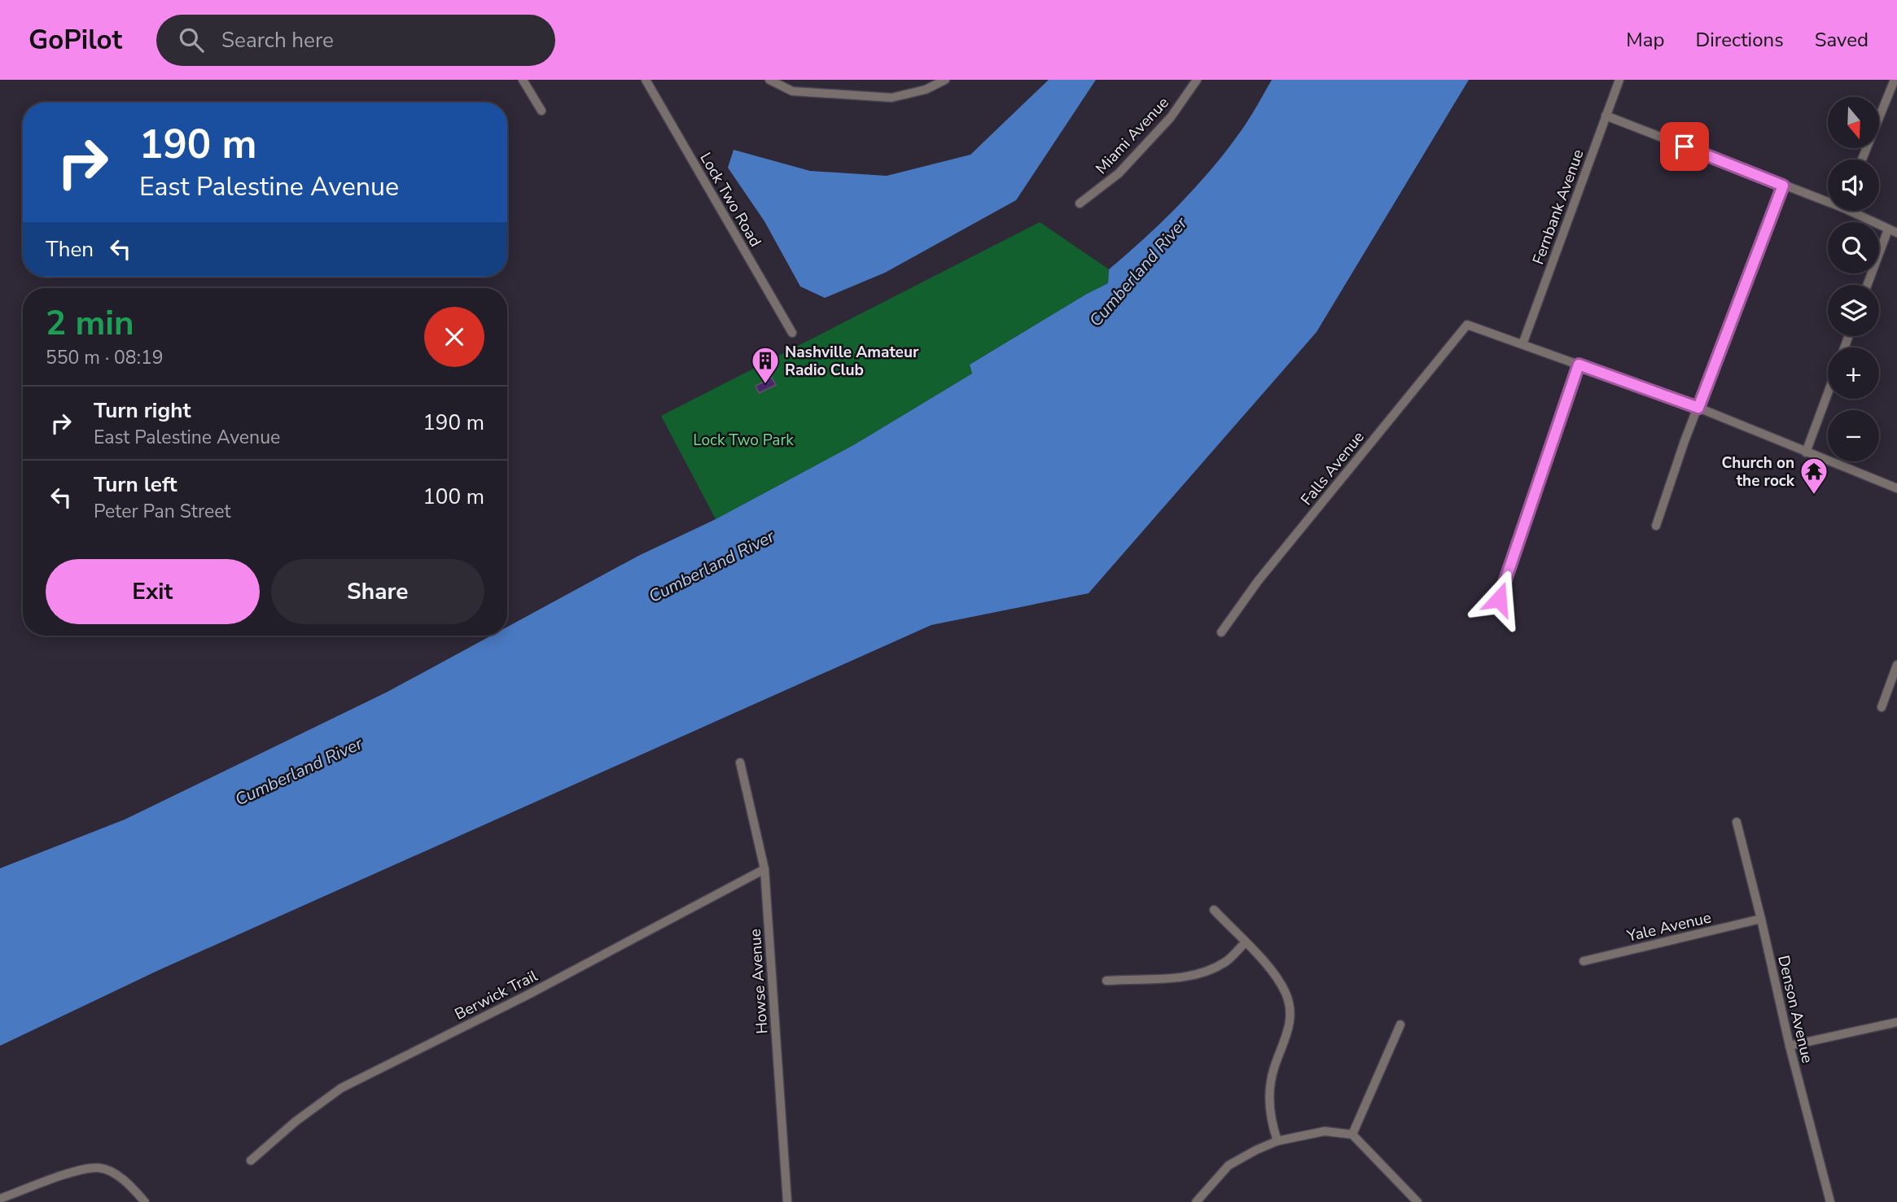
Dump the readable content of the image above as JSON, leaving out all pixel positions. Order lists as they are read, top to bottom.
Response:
{
  "streets": {
    "street": [
      "Miami Avenue",
      "Lock Two Road",
      "Fernbank Avenue",
      "Falls Avenue",
      "Yale Avenue",
      "Howse Avenue",
      "Berwick Trail",
      "Denson Avenue"
    ]
  },
  "crossings": [
    ["Fernbank Avenue", "Falls Avenue"],
    ["Yale Avenue", "Denson Avenue"],
    ["Howse Avenue", "Berwick Trail"]
  ],
  "water": ["Cumberland River"],
  "parks": ["Lock Two Park"],
  "places": {
    "building": ["Nashville Amateur Radio Club"],
    "temple": ["Church on the rock"]
  },
  "north": "bottom",
  "page": {
    "header": "GoPilot",
    "search": "Search here",
    "nav": ["Map", "Directions", "Saved"],
    "map_buttons": ["+", "−"],
    "turn": ["190 m", "East Palestine Avenue"],
    "then": "Then",
    "heading": ["2 min", "550 m · 08:19"],
    "list": [
      {
        "name": "Turn right",
        "note": "East Palestine Avenue",
        "value": "190 m"
      },
      {
        "name": "Turn left",
        "note": "Peter Pan Street",
        "value": "100 m"
      }
    ],
    "buttons": ["Exit", "Share"]
  }
}
